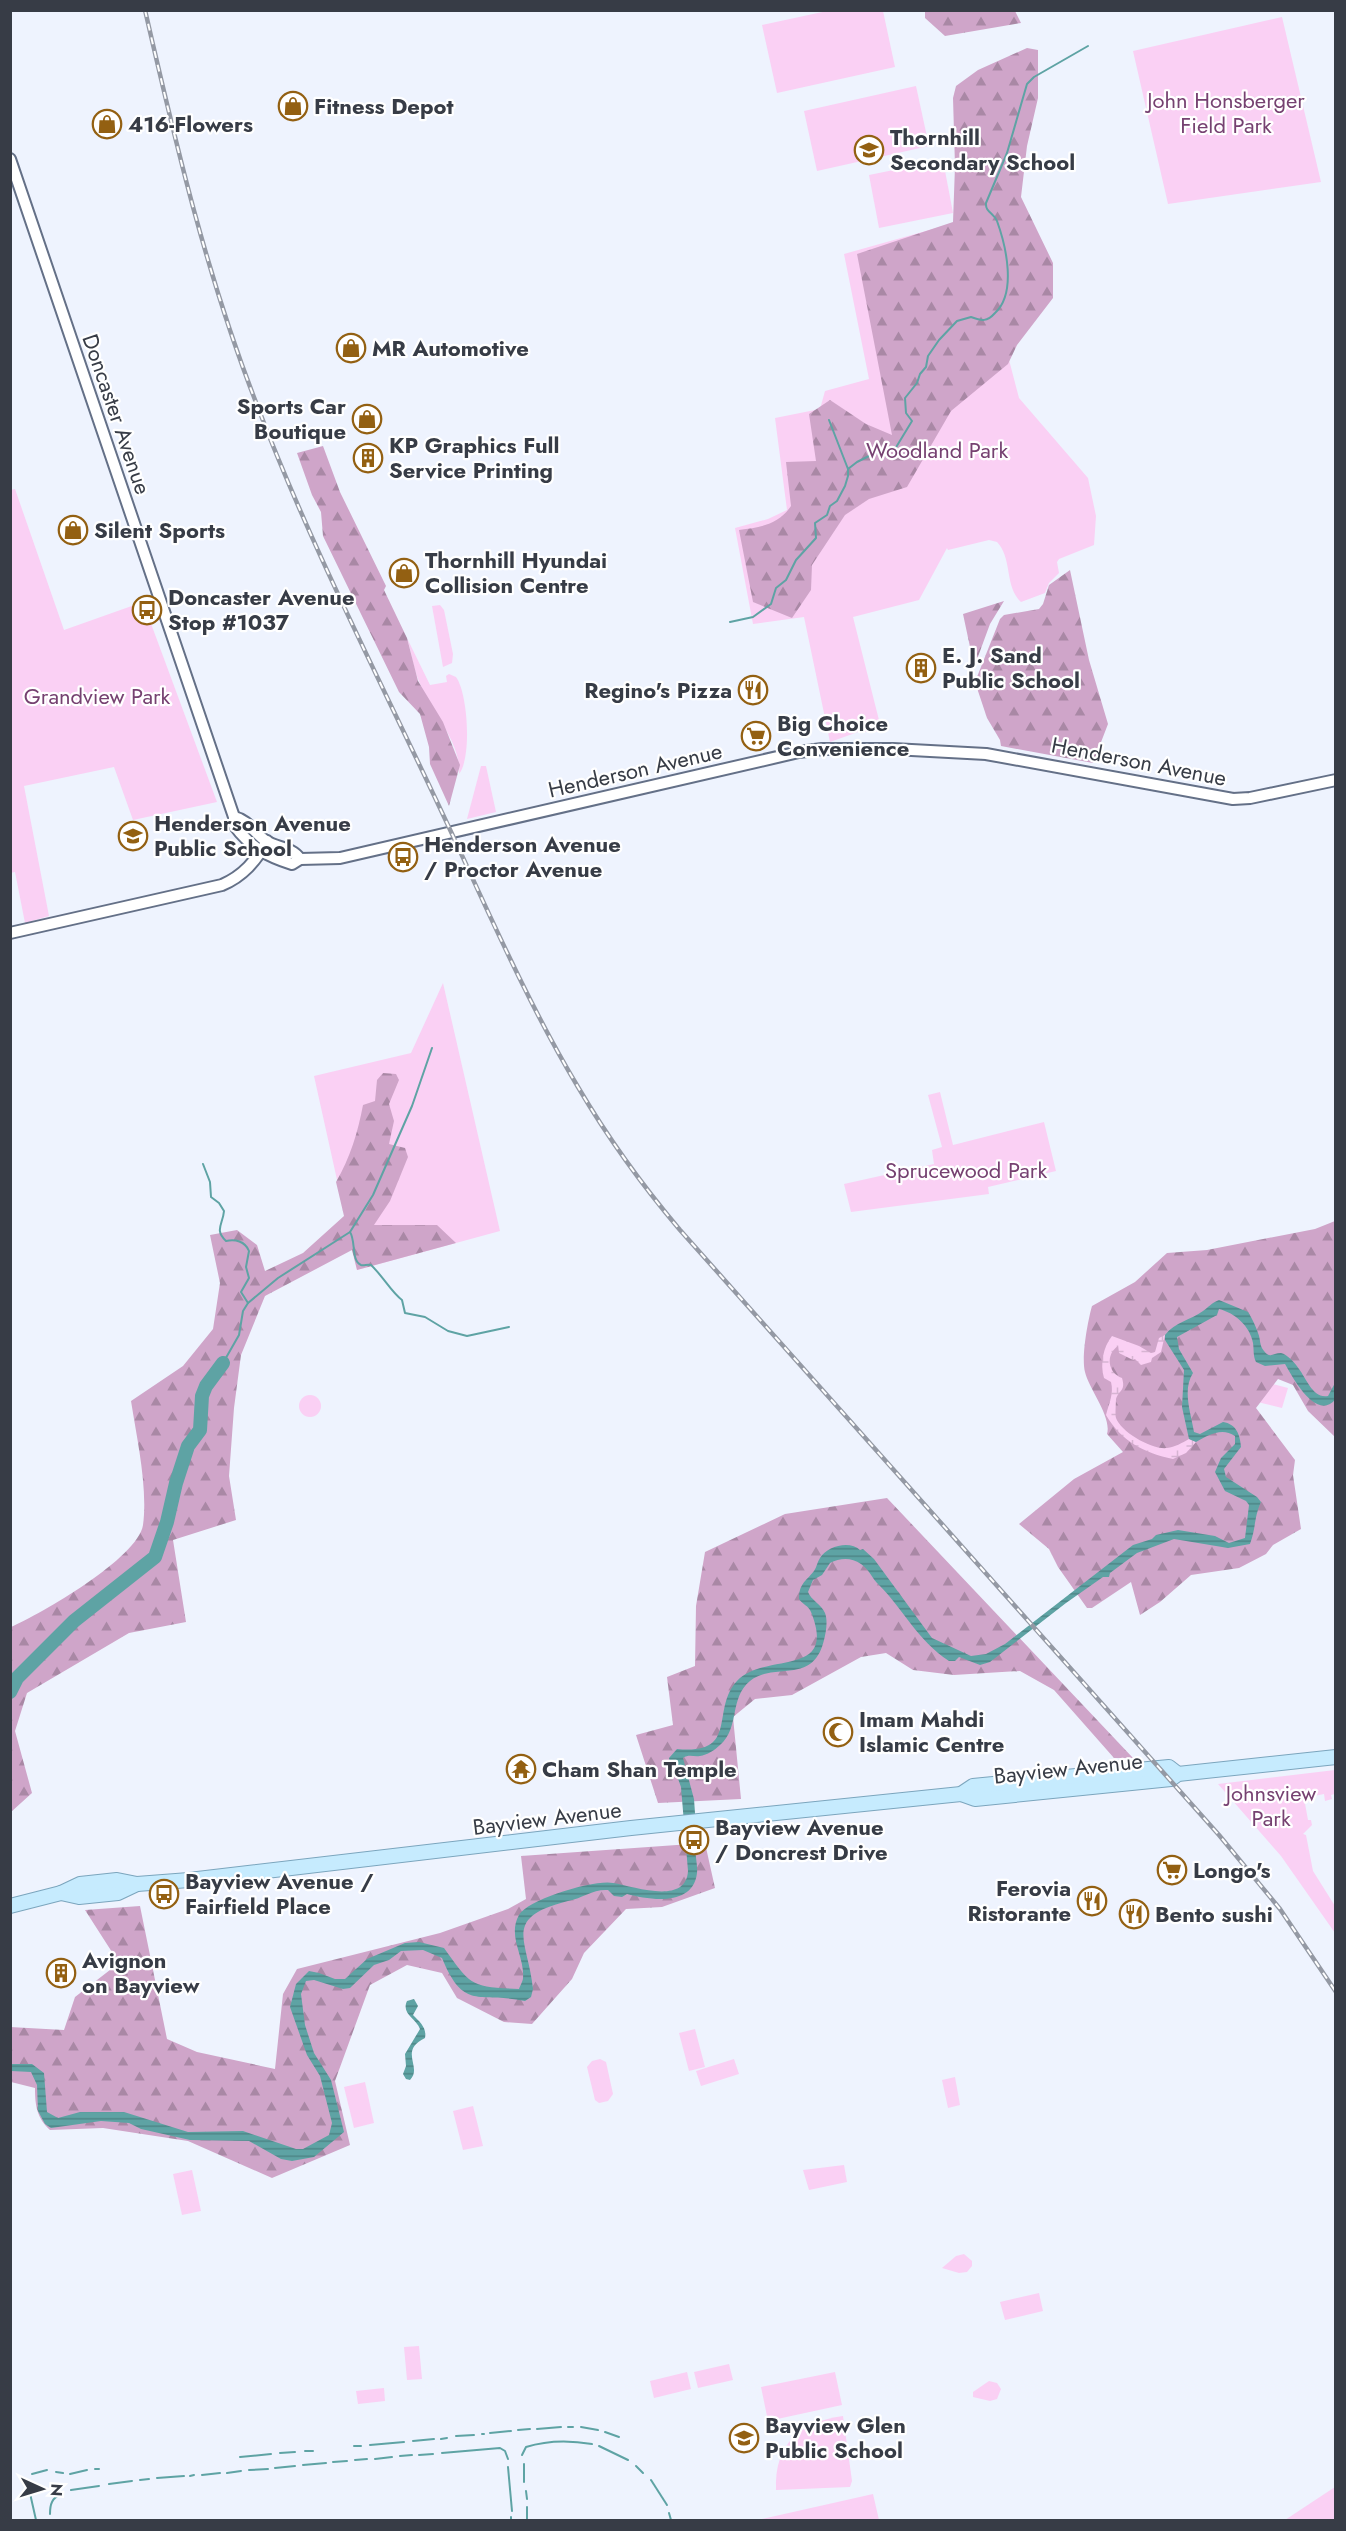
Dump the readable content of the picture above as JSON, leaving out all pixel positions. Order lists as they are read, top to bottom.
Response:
{
  "streets": {
    "main road": ["Bayview Avenue"],
    "street": ["Doncaster Avenue", "Henderson Avenue"]
  },
  "crossings": [
    ["Doncaster Avenue", "Henderson Avenue"]
  ],
  "parks": [
    "John Honsberger Field Park",
    "Woodland Park",
    "Grandview Park",
    "Sprucewood Park",
    "Johnsview Park"
  ],
  "places": {
    "shop": [
      "Fitness Depot",
      "416-Flowers",
      "MR Automotive",
      "Sports Car Boutique",
      "Silent Sports",
      "Thornhill Hyundai Collision Centre"
    ],
    "school or university": ["Thornhill Secondary School", "Henderson Avenue Public School", "Bayview Glen Public School"],
    "building": ["KP Graphics Full Service Printing", "E. J. Sand Public School", "Avignon on Bayview"],
    "bus stop": [
      "Doncaster Avenue Stop #1037",
      "Henderson Avenue / Proctor Avenue",
      "Bayview Avenue / Doncrest Drive",
      "Bayview Avenue / Fairfield Place"
    ],
    "restaurant": ["Regino's Pizza", "Ferovia Ristorante", "Bento sushi"],
    "supermarket": ["Big Choice Convenience", "Longo's"],
    "mosque": ["Imam Mahdi Islamic Centre"],
    "temple": ["Cham Shan Temple"]
  },
  "north": "right"
}
